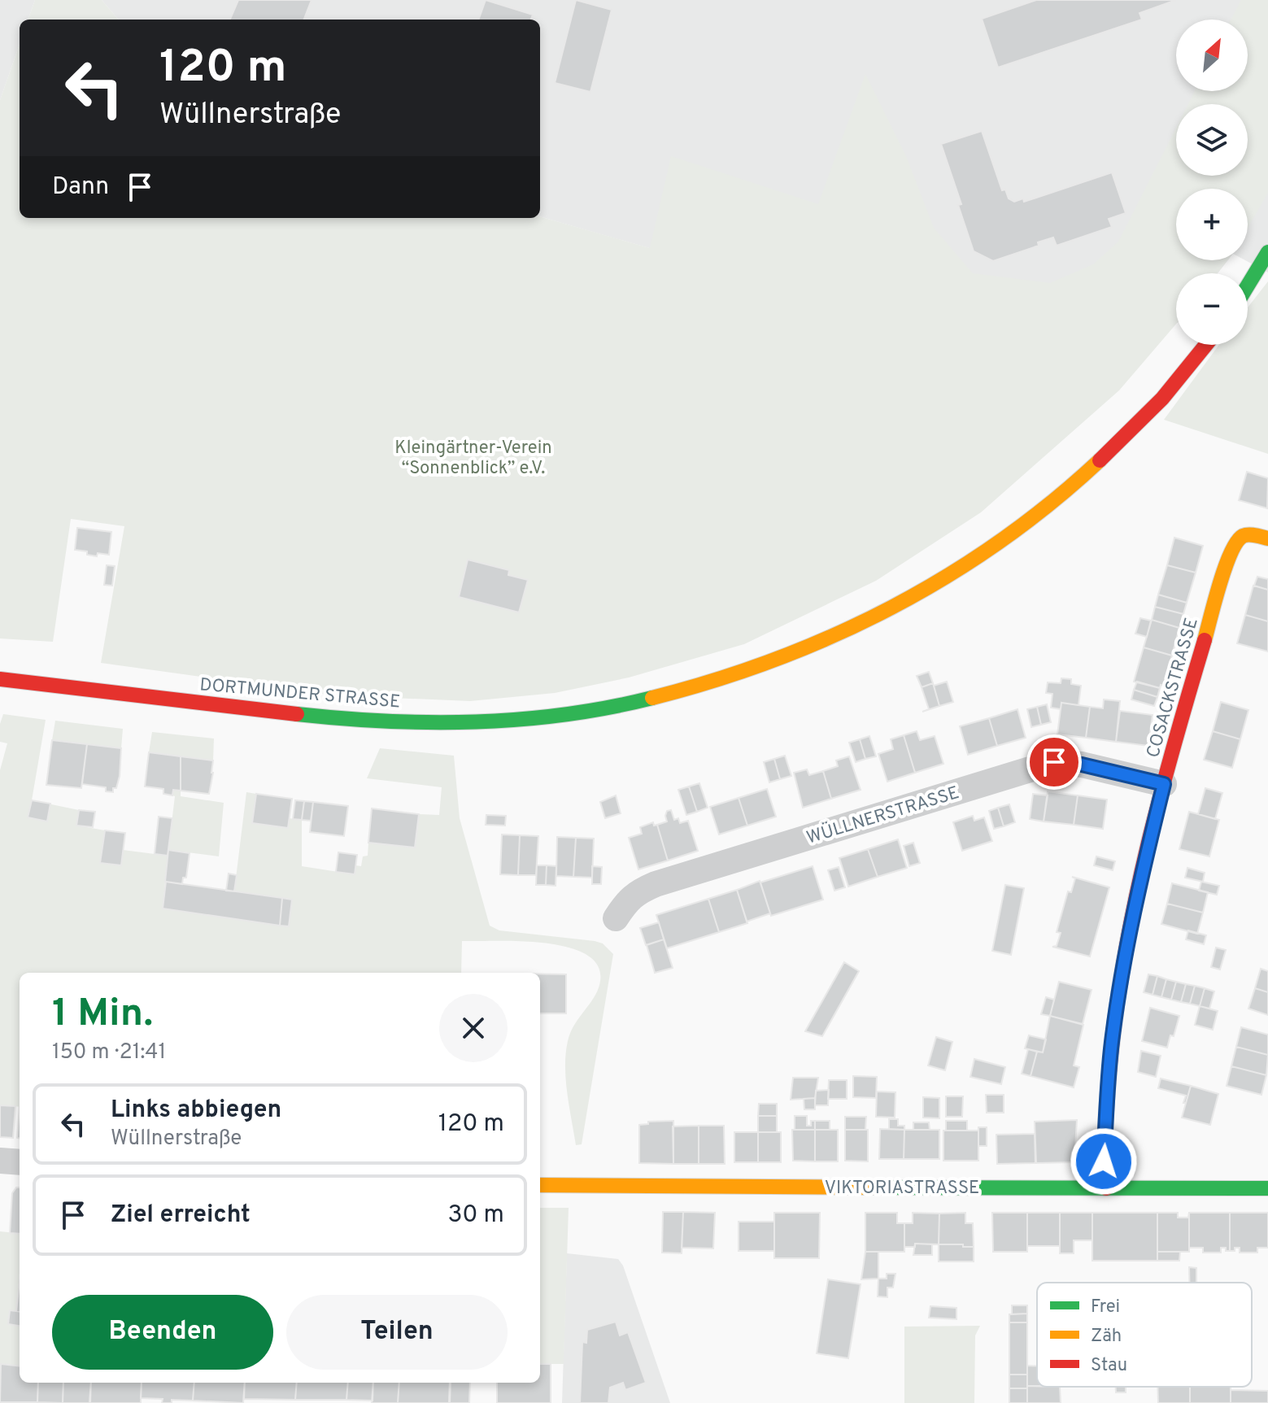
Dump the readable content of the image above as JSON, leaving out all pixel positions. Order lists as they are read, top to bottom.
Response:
{
  "streets": {
    "street": [
      "COSACKSTRASSE",
      "DORTMUNDER STRASSE",
      "WÜLLNERSTRASSE",
      "VIKTORIASTRASSE"
    ]
  },
  "crossings": [
    ["COSACKSTRASSE", "WÜLLNERSTRASSE"],
    ["COSACKSTRASSE", "VIKTORIASTRASSE"]
  ],
  "parks": ["Kleingärtner-Verein “Sonnenblick” e.V."],
  "legend": ["Frei", "Zäh", "Stau"],
  "north": "top right",
  "page": {
    "map_buttons": ["+", "−"],
    "turn": ["120 m", "Wüllnerstraße"],
    "then": "Dann",
    "heading": ["1 Min.", "150 m · 21:41"],
    "list": [
      {
        "name": "Links abbiegen",
        "note": "Wüllnerstraße",
        "value": "120 m"
      },
      {
        "name": "Ziel erreicht",
        "value": "30 m"
      }
    ],
    "buttons": ["Beenden", "Teilen"]
  }
}
